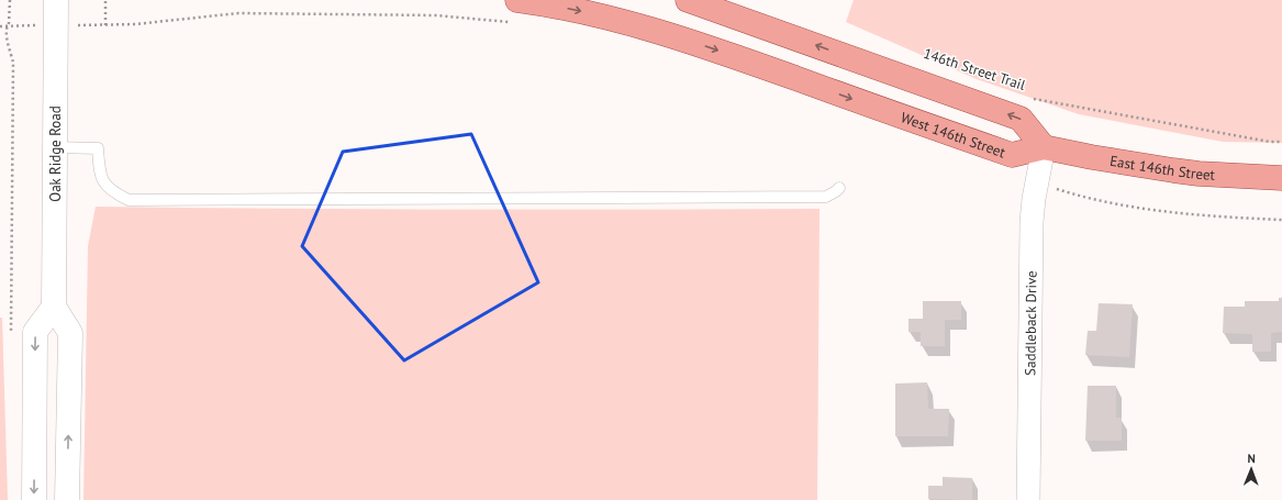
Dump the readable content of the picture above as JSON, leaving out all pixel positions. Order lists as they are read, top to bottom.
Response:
{
  "streets": {
    "main road": ["West 146th Street", "East 146th Street"],
    "street": ["Oak Ridge Road", "Saddleback Drive"],
    "path": ["146th Street Trail"]
  },
  "crossings": [
    ["West 146th Street", "East 146th Street"],
    ["West 146th Street", "Saddleback Drive"],
    ["East 146th Street", "Saddleback Drive"]
  ],
  "north": "top"
}
